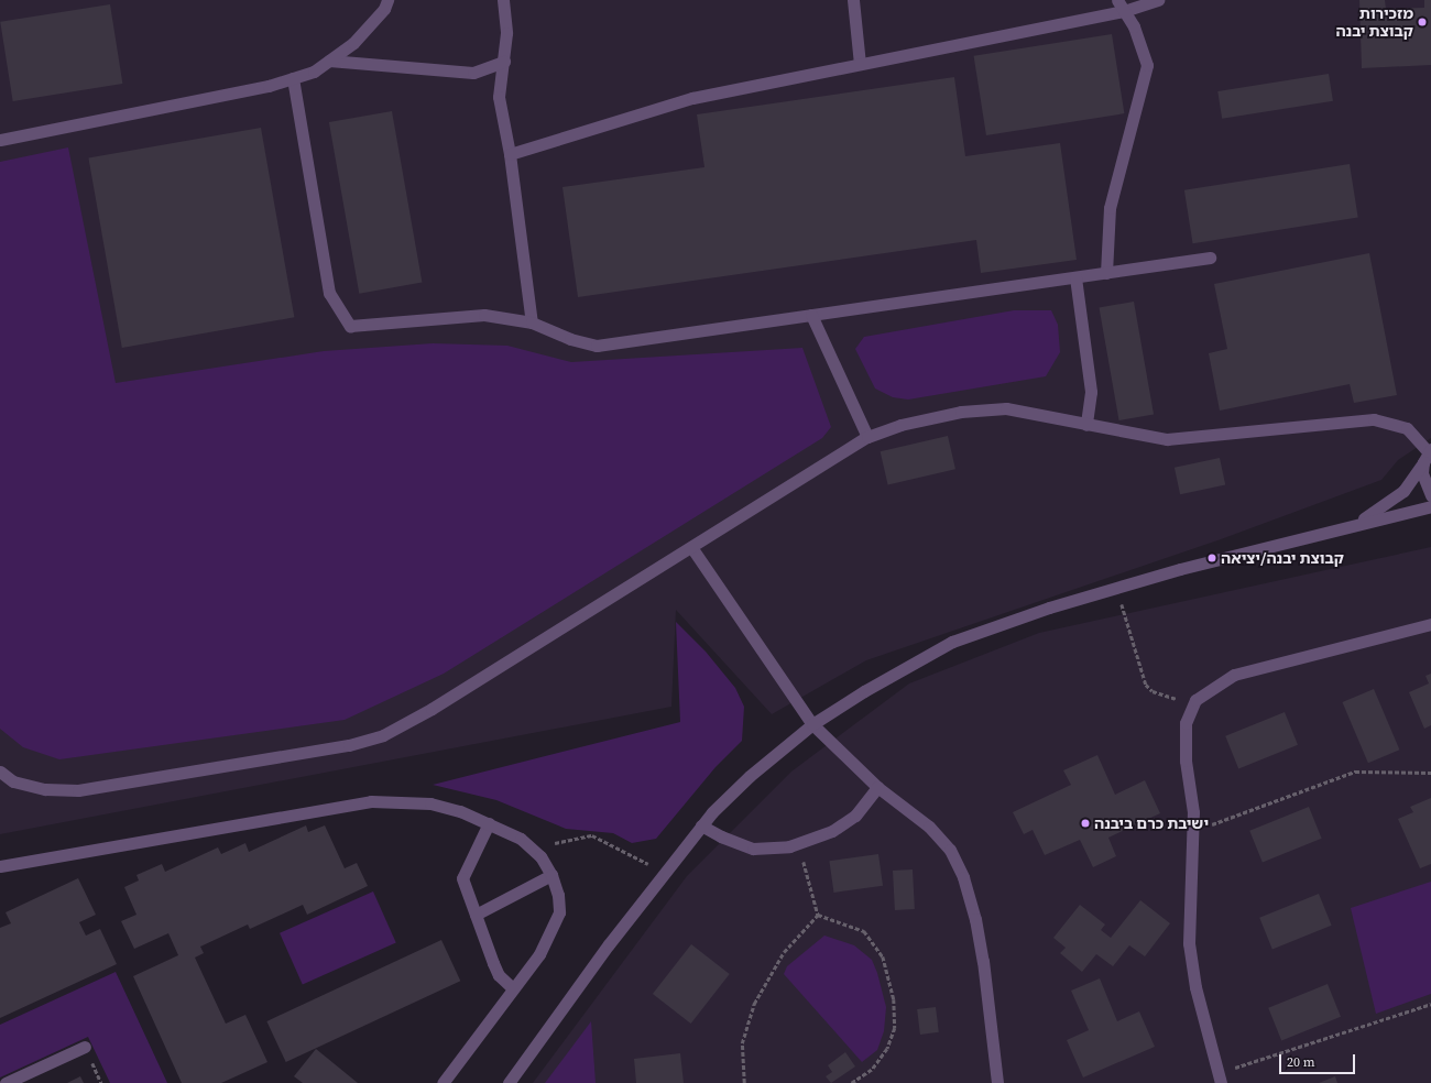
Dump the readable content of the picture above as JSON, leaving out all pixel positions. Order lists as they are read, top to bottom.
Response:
{
  "places": ["מזכירות קבוצת יבנה", "קבוצת יבנה/יציאה", "ישיבת כרם ביבנה"],
  "scale_bar": "20 m"
}
